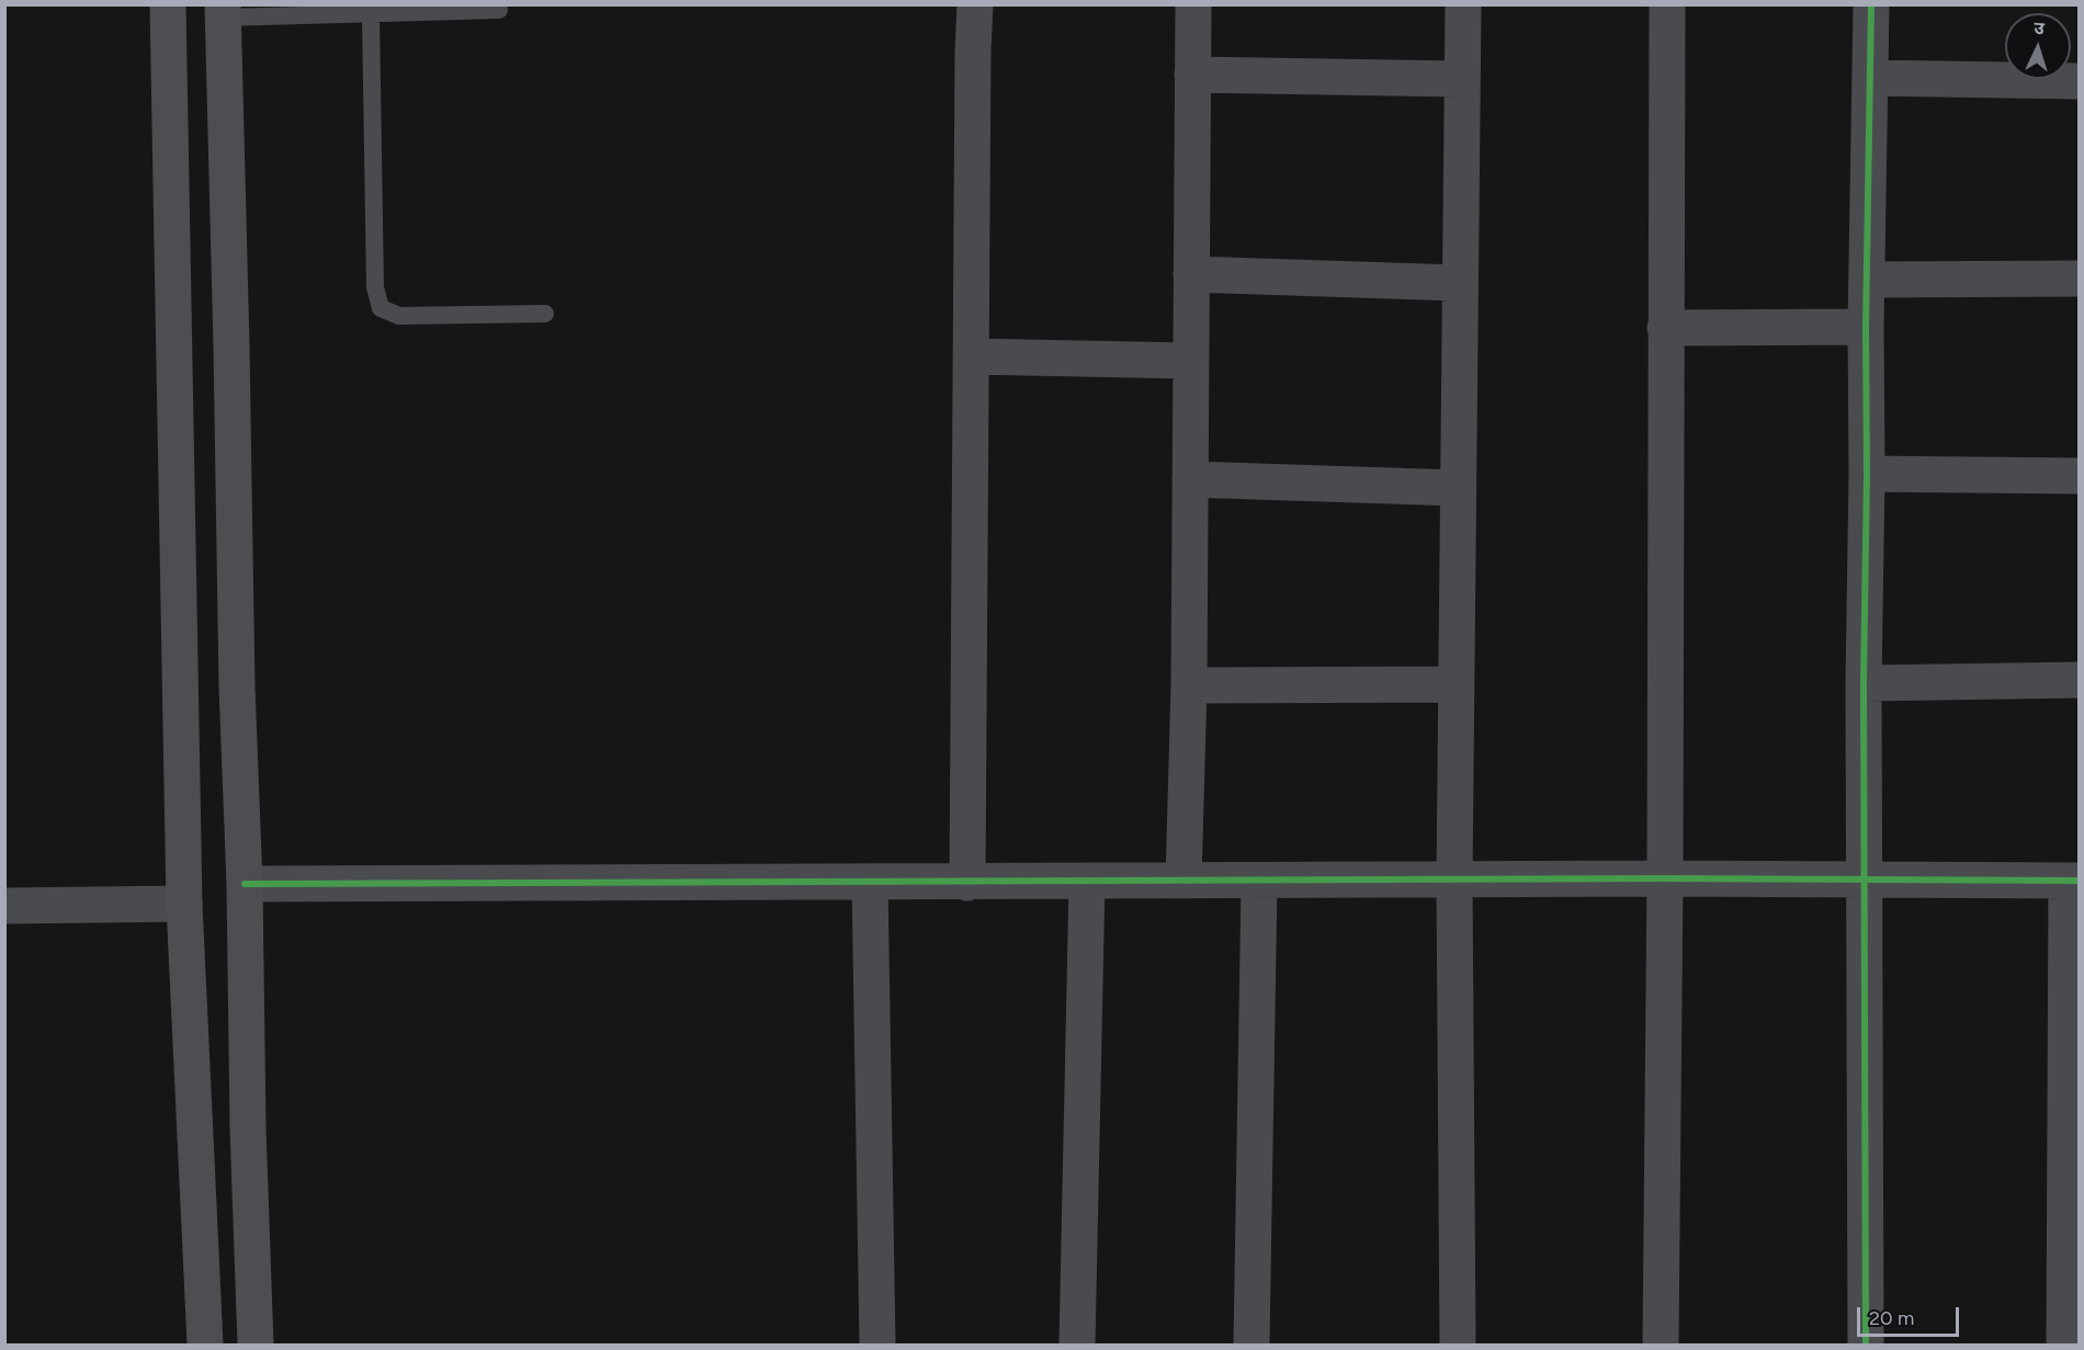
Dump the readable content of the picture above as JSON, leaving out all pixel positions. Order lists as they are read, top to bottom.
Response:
{
  "scale_bar": "20 m",
  "north": "top"
}
